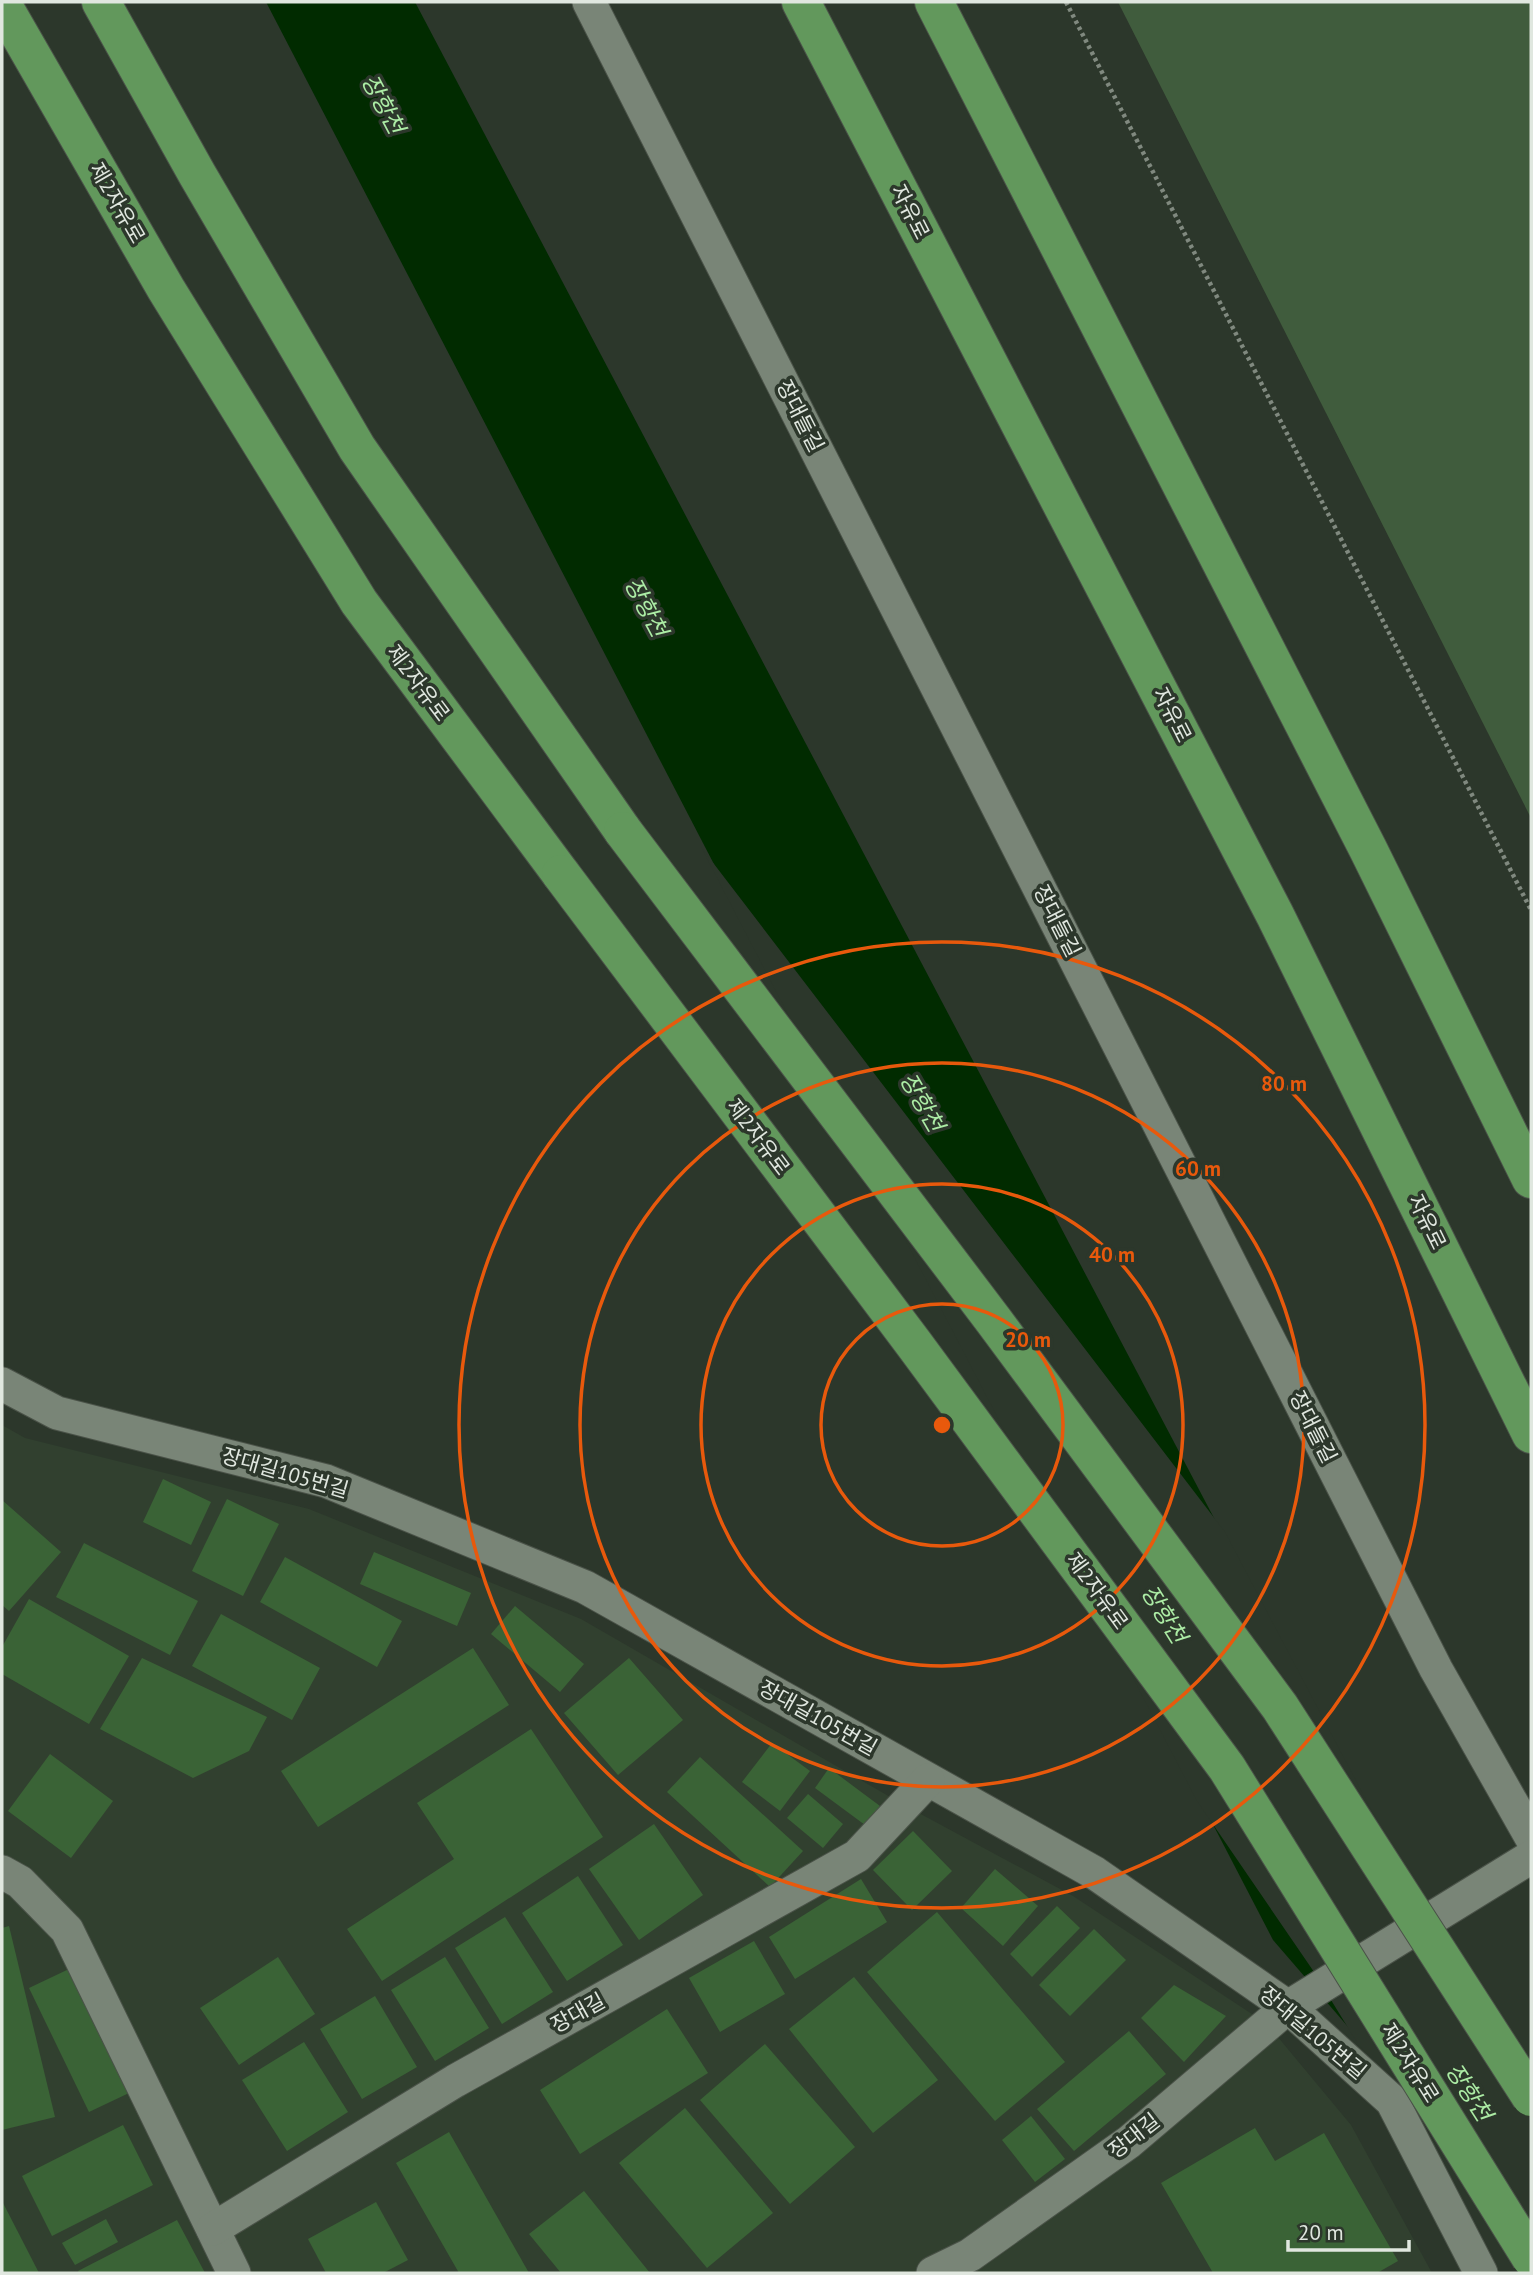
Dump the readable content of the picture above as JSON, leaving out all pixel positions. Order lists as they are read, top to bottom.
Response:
{
  "streets": {
    "highway": ["제2자유로", "자유로"],
    "street": ["장대들길", "장대길105번길", "장대길"]
  },
  "crossings": [
    ["장대들길", "장대길"],
    ["장대길105번길", "장대길"]
  ],
  "water": ["장항천"],
  "scale_bar": "20 m",
  "rings": [
    "80 m",
    "60 m",
    "40 m",
    "20 m"
  ]
}
